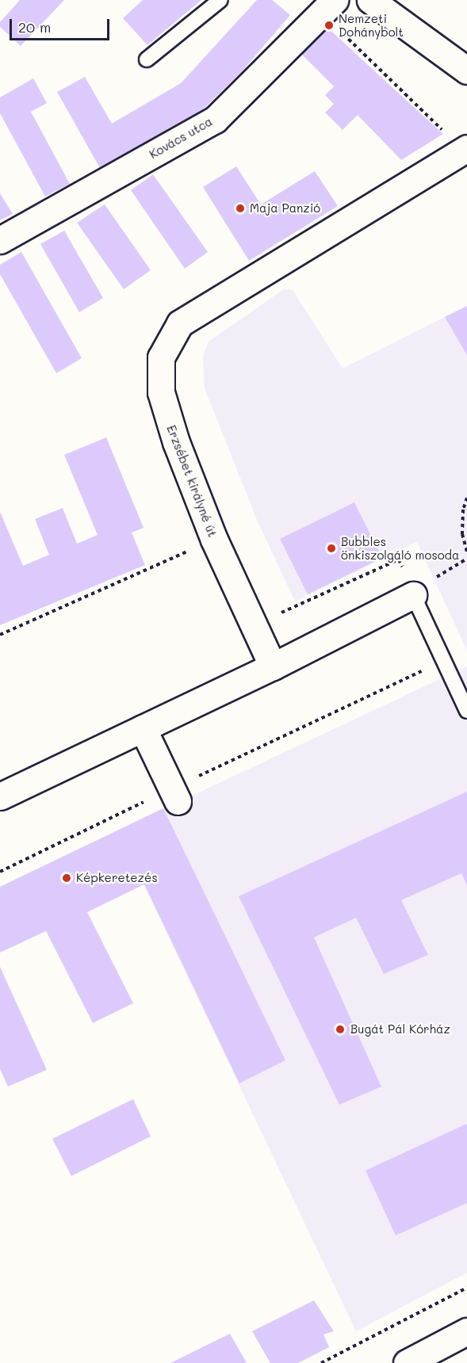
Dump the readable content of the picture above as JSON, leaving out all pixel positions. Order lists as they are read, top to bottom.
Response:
{
  "streets": {
    "street": ["Kovács utca", "Erzsébet királyné út"]
  },
  "places": [
    "Nemzeti Dohánybolt",
    "Maja Panzió",
    "Bubbles önkiszolgáló mosoda",
    "Képkeretezés",
    "Bugát Pál Kórház"
  ],
  "scale_bar": "20 m"
}
